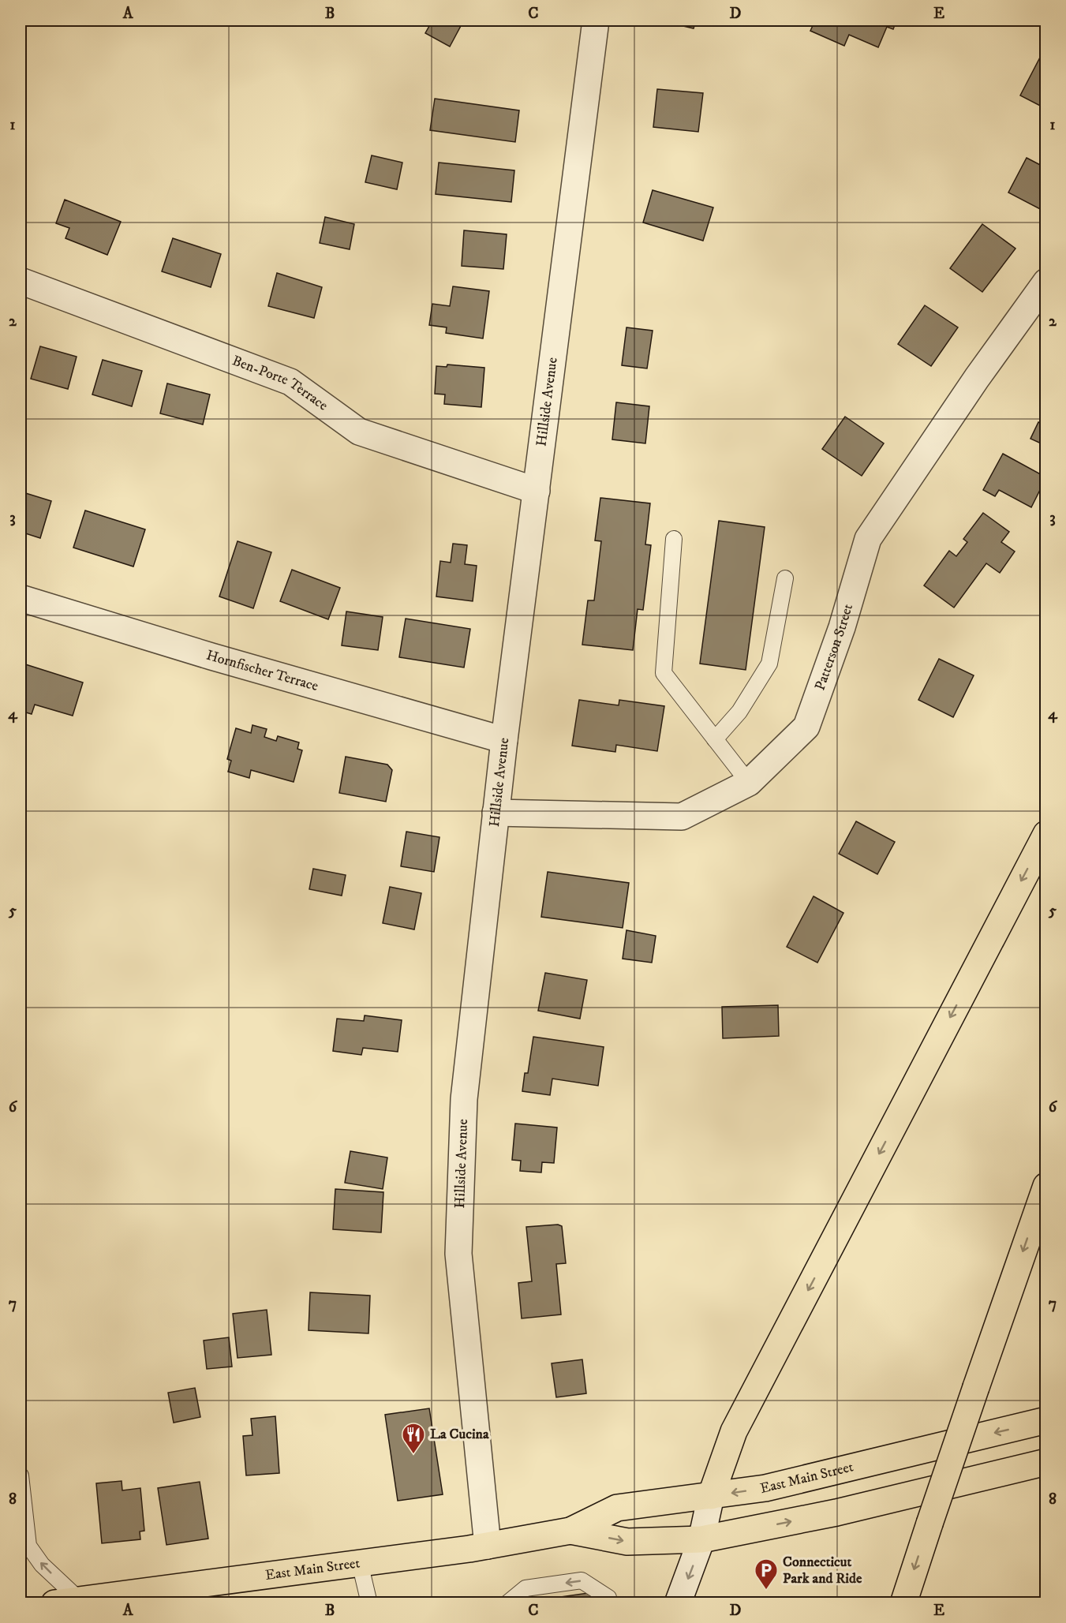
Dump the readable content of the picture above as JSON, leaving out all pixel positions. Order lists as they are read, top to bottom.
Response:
{
  "streets": {
    "highway": ["East Main Street"],
    "street": [
      "Ben-Porte Terrace",
      "Hillside Avenue",
      "Patterson Street",
      "Hornfischer Terrace"
    ]
  },
  "crossings": [
    ["Ben-Porte Terrace", "Hillside Avenue"],
    ["Hillside Avenue", "Patterson Street"],
    ["Hillside Avenue", "Hornfischer Terrace"],
    ["Hillside Avenue", "East Main Street"]
  ],
  "places": {
    "restaurant": ["La Cucina"],
    "parking": ["Connecticut Park and Ride"]
  },
  "grid": {
    "columns": [
      "A",
      "B",
      "C",
      "D",
      "E"
    ],
    "rows": [
      "1",
      "2",
      "3",
      "4",
      "5",
      "6",
      "7",
      "8"
    ]
  }
}
